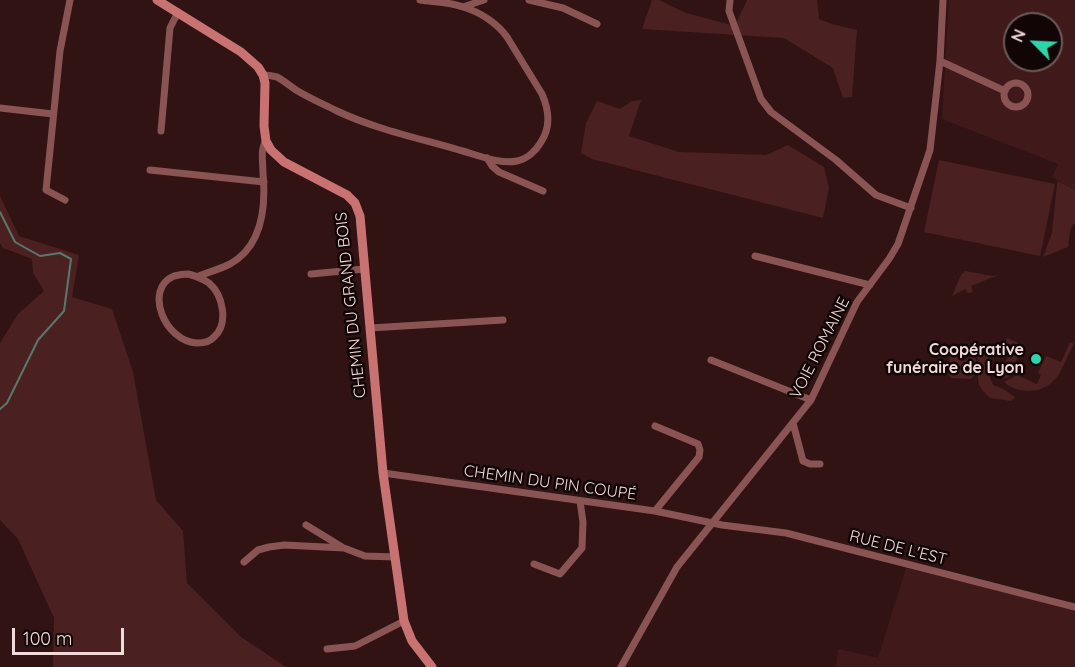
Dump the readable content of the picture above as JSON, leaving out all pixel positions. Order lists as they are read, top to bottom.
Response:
{
  "streets": {
    "street": [
      "CHEMIN DU GRAND BOIS",
      "VOIE ROMAINE",
      "CHEMIN DU PIN COUPÉ",
      "RUE DE L'EST"
    ]
  },
  "crossings": [
    ["CHEMIN DU GRAND BOIS", "CHEMIN DU PIN COUPÉ"],
    ["VOIE ROMAINE", "CHEMIN DU PIN COUPÉ"],
    ["VOIE ROMAINE", "RUE DE L'EST"],
    ["CHEMIN DU PIN COUPÉ", "RUE DE L'EST"]
  ],
  "places": ["Coopérative funéraire de Lyon"],
  "scale_bar": "100 m",
  "north": "top left"
}
